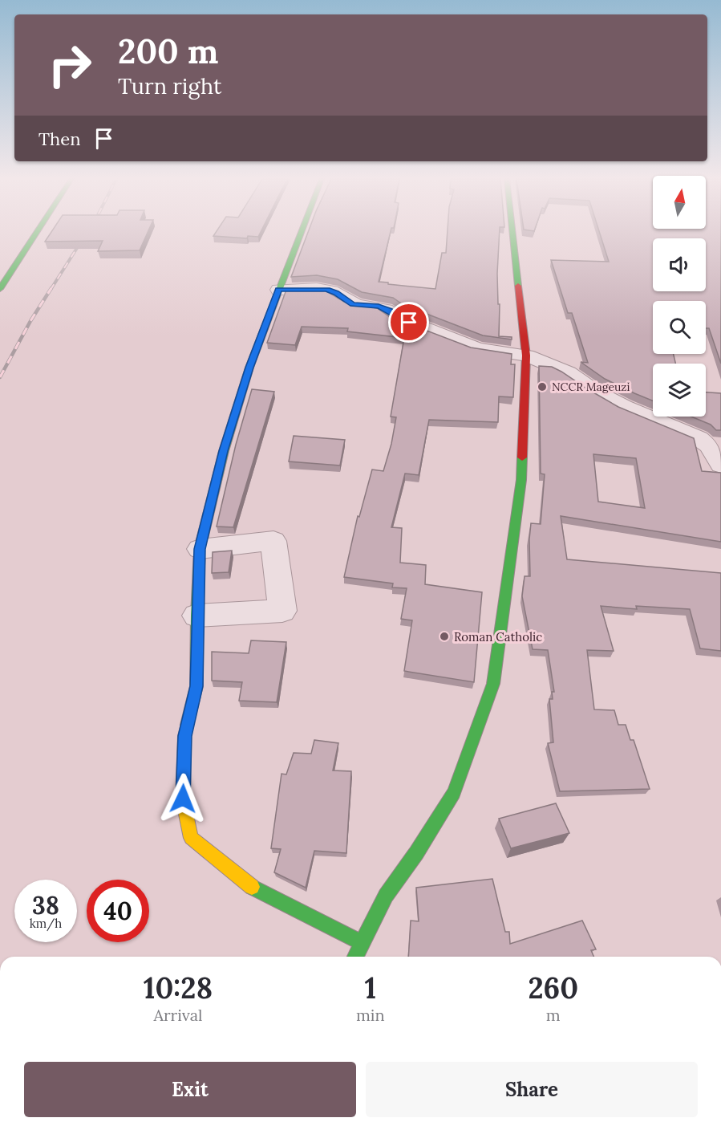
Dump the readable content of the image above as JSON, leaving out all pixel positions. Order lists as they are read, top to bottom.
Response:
{
  "places": ["NCCR Mageuzi", "Roman Catholic"],
  "north": "top",
  "page": {
    "turn": ["200 m", "Turn right"],
    "then": "Then",
    "speed": "38 km/h",
    "limit": "40",
    "eta": [
      "10:28",
      "Arrival",
      "1",
      "min",
      "260",
      "m"
    ],
    "buttons": ["Exit", "Share"]
  }
}
